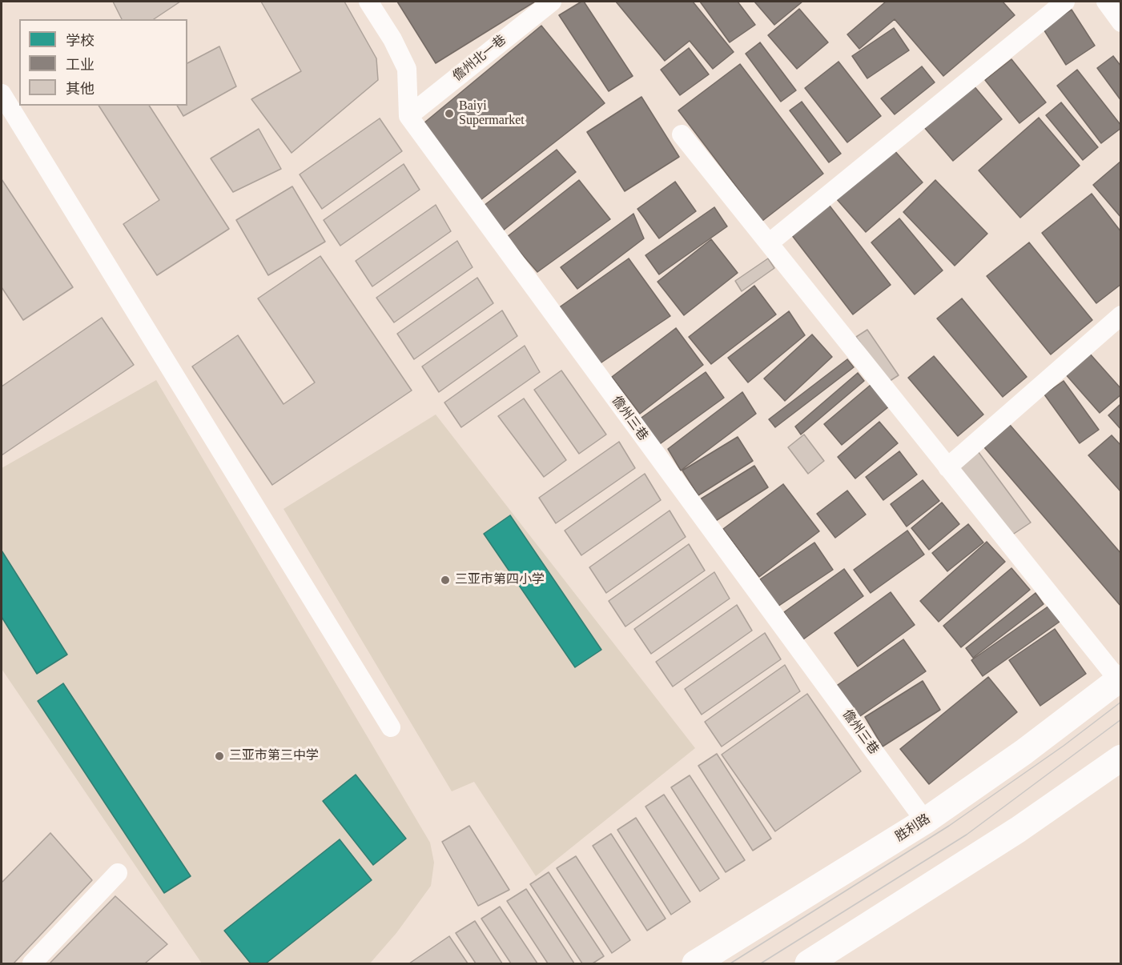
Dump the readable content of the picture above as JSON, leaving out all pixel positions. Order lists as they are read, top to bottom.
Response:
{
  "streets": {
    "main road": ["胜利路"],
    "street": ["儋州北一巷", "儋州三巷"]
  },
  "crossings": [
    ["儋州北一巷", "儋州三巷"],
    ["儋州三巷", "胜利路"]
  ],
  "places": ["Baiyi Supermarket", "三亚市第四小学", "三亚市第三中学"],
  "legend": ["学校", "工业", "其他"]
}
